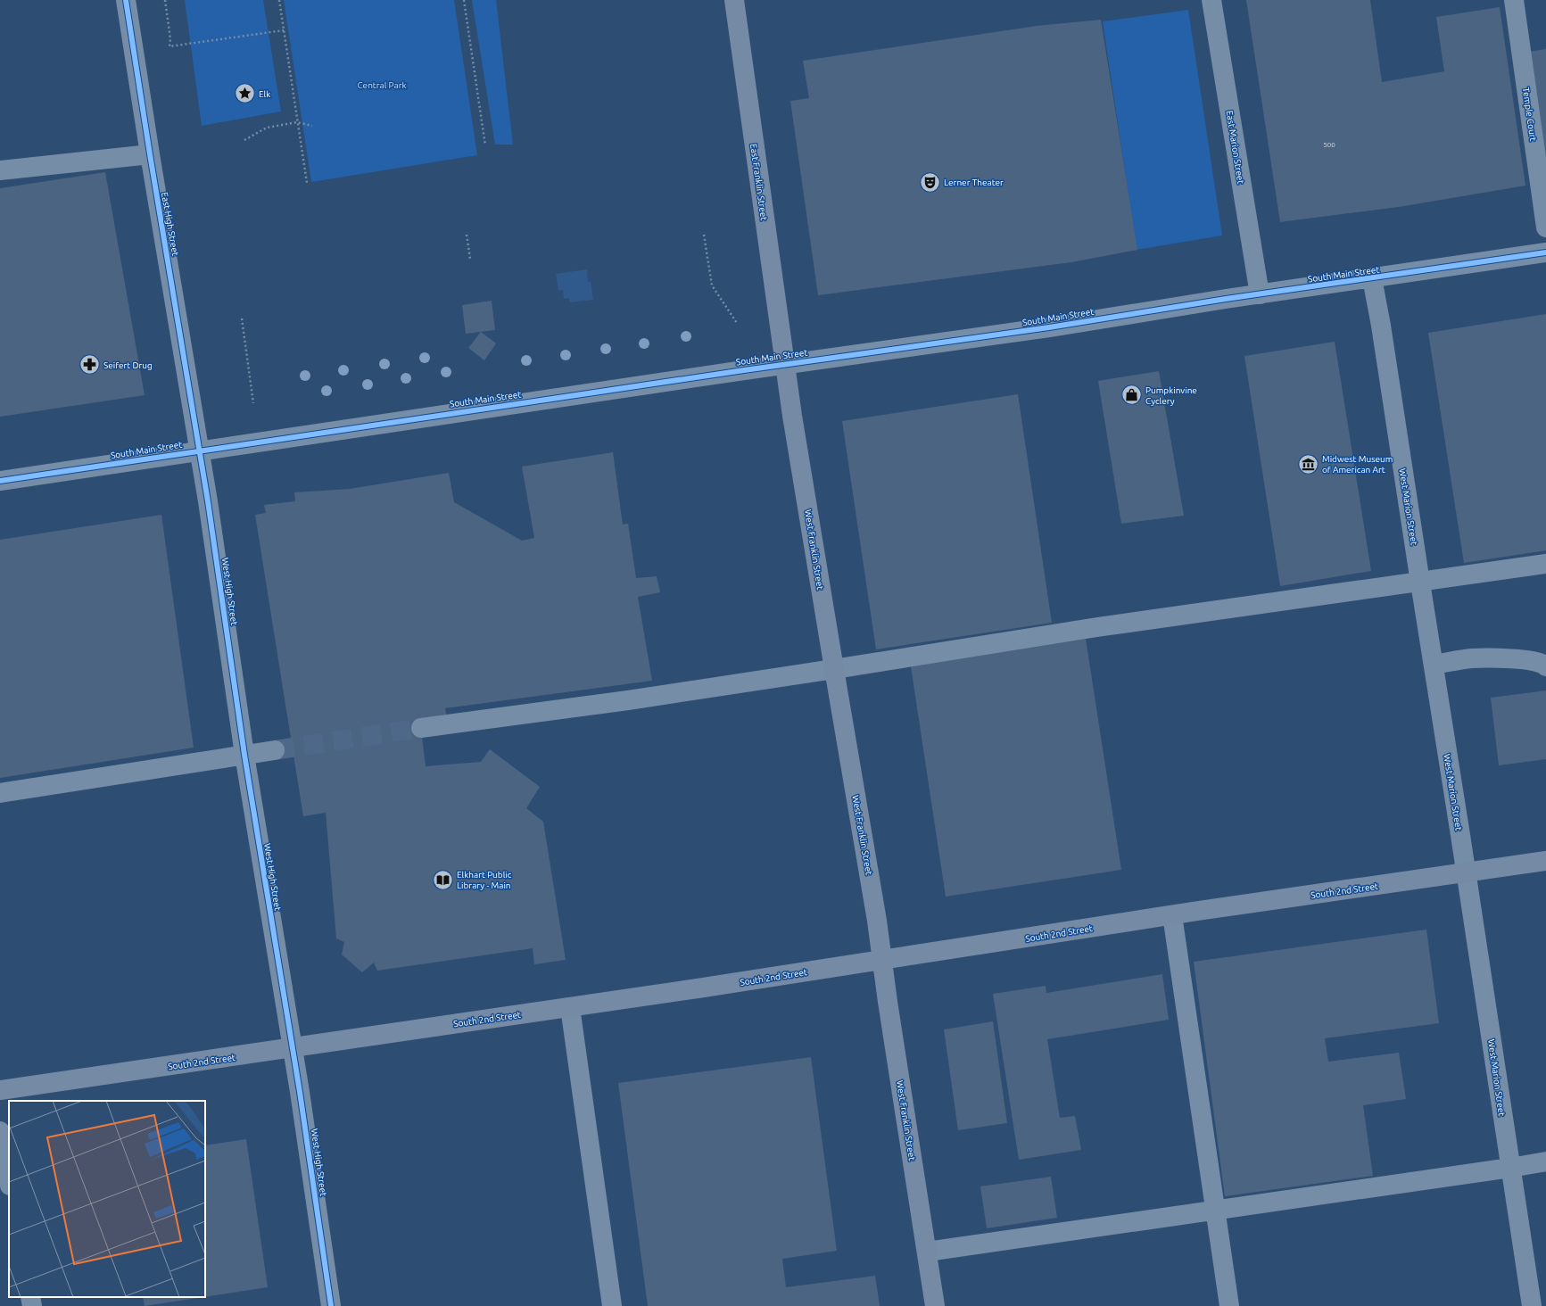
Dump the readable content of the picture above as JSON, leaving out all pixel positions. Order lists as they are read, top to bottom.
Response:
{
  "streets": {
    "main road": ["East Franklin Street", "West Franklin Street", "South 2nd Street"],
    "street": [
      "Temple Court",
      "East Marion Street",
      "East High Street",
      "South Main Street",
      "West Marion Street",
      "West High Street"
    ]
  },
  "crossings": [
    ["East Marion Street", "South Main Street"],
    ["East Franklin Street", "South Main Street"],
    ["East Franklin Street", "West Franklin Street"],
    ["East High Street", "South Main Street"],
    ["East High Street", "West High Street"],
    ["South Main Street", "West Marion Street"],
    ["South Main Street", "West Franklin Street"],
    ["South Main Street", "West High Street"],
    ["West Marion Street", "South 2nd Street"],
    ["West Franklin Street", "South 2nd Street"],
    ["West High Street", "South 2nd Street"]
  ],
  "parks": ["Central Park"],
  "places": {
    "place": ["Elk"],
    "theatre": ["Lerner Theater"],
    "pharmacy": ["Seifert Drug"],
    "shop": ["Pumpkinvine Cyclery"],
    "museum": ["Midwest Museum of American Art"],
    "library": ["Elkhart Public Library - Main"]
  },
  "house_numbers": ["500"]
}
